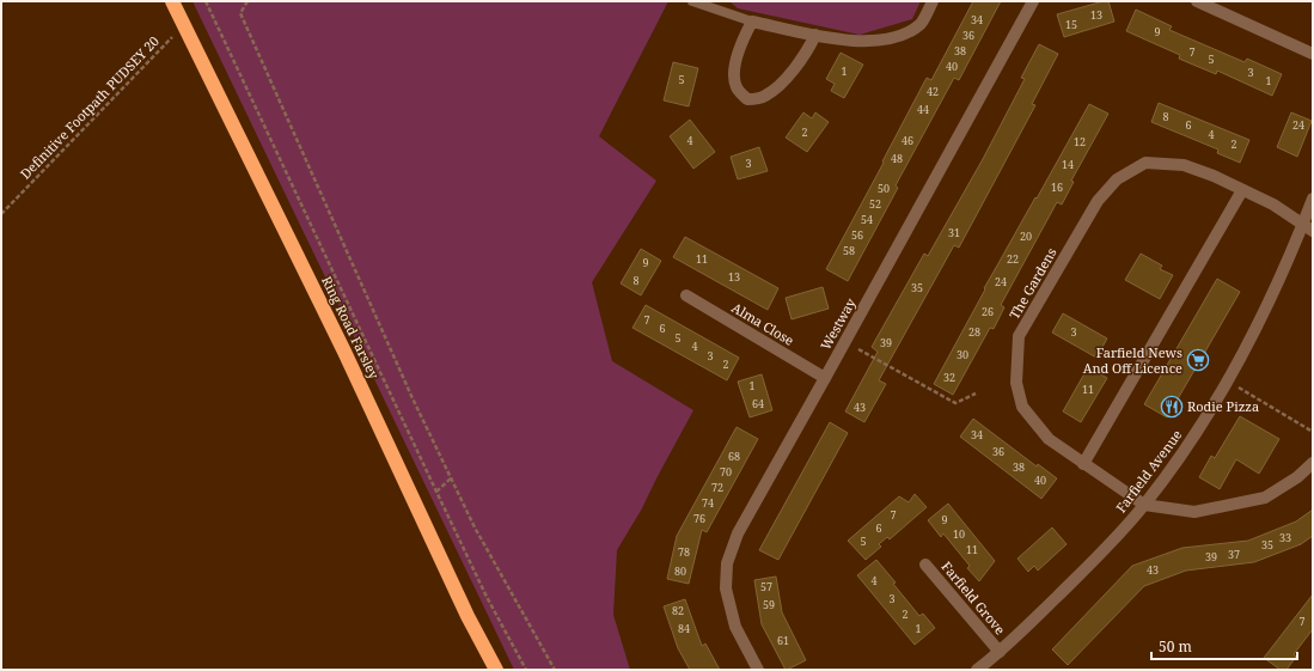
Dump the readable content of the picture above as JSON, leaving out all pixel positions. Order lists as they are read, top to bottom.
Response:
{
  "streets": {
    "highway": ["Ring Road Farsley"],
    "street": [
      "The Gardens",
      "Alma Close",
      "Westway",
      "Farfield Avenue",
      "Farfield Grove"
    ],
    "path": ["Definitive Footpath PUDSEY 20"]
  },
  "crossings": [
    ["The Gardens", "Farfield Avenue"],
    ["Alma Close", "Westway"],
    ["Farfield Avenue", "Farfield Grove"]
  ],
  "places": {
    "supermarket": ["Farfield News And Off Licence"],
    "restaurant": ["Rodie Pizza"]
  },
  "house_numbers": [
    "13",
    "34",
    "15",
    "9",
    "36",
    "38",
    "7",
    "5",
    "40",
    "1",
    "3",
    "5",
    "1",
    "42",
    "44",
    "8",
    "6",
    "24",
    "2",
    "4",
    "4",
    "46",
    "12",
    "2",
    "48",
    "3",
    "14",
    "16",
    "50",
    "52",
    "54",
    "31",
    "56",
    "20",
    "58",
    "11",
    "22",
    "9",
    "13",
    "8",
    "24",
    "35",
    "26",
    "7",
    "6",
    "28",
    "3",
    "5",
    "39",
    "4",
    "30",
    "3",
    "2",
    "32",
    "1",
    "11",
    "64",
    "43",
    "34",
    "36",
    "68",
    "38",
    "70",
    "40",
    "72",
    "74",
    "7",
    "76",
    "9",
    "6",
    "10",
    "33",
    "5",
    "35",
    "11",
    "78",
    "37",
    "39",
    "43",
    "80",
    "4",
    "57",
    "3",
    "59",
    "82",
    "2",
    "7",
    "84",
    "1",
    "61"
  ],
  "scale_bar": "50 m"
}
